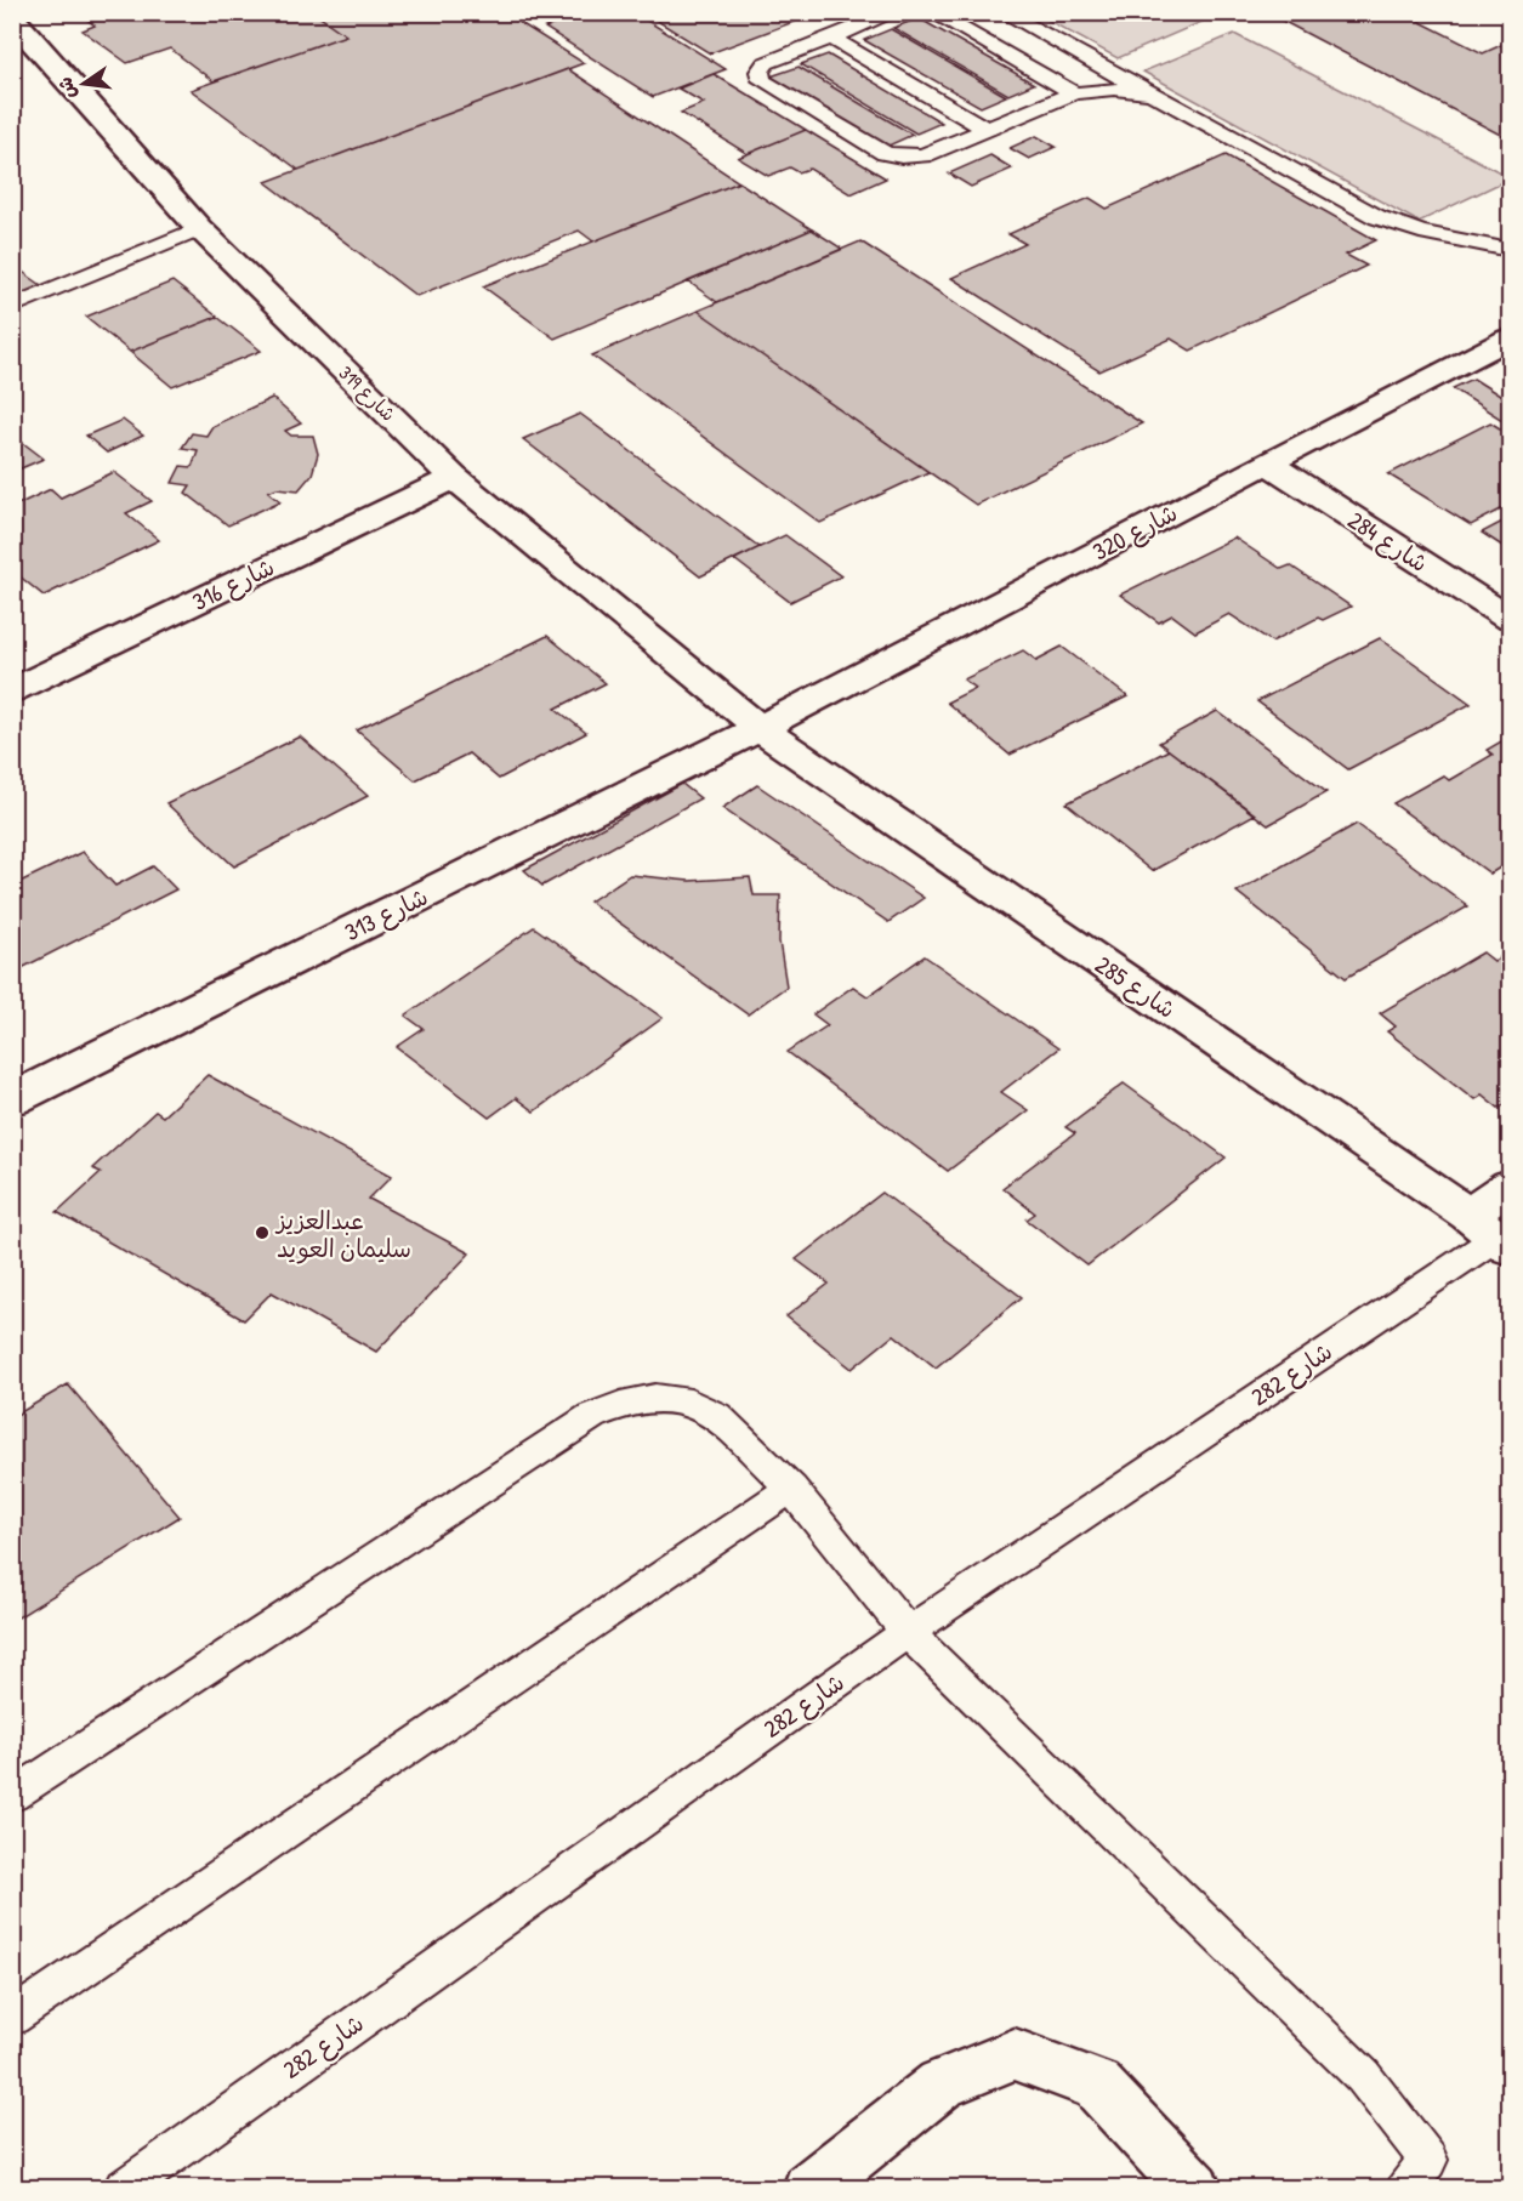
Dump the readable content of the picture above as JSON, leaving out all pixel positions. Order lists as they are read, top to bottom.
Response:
{
  "streets": {
    "street": [
      "شارع 319",
      "شارع 320",
      "شارع 284",
      "شارع 316",
      "شارع 313",
      "شارع 285"
    ],
    "lane": ["شارع 282"]
  },
  "crossings": [
    ["شارع 319", "شارع 320"],
    ["شارع 319", "شارع 316"],
    ["شارع 319", "شارع 313"],
    ["شارع 319", "شارع 285"],
    ["شارع 320", "شارع 284"],
    ["شارع 320", "شارع 313"],
    ["شارع 320", "شارع 285"],
    ["شارع 313", "شارع 285"],
    ["شارع 285", "شارع 282"]
  ],
  "places": ["عبدالعزيز سليمان العويد"],
  "north": "left"
}
